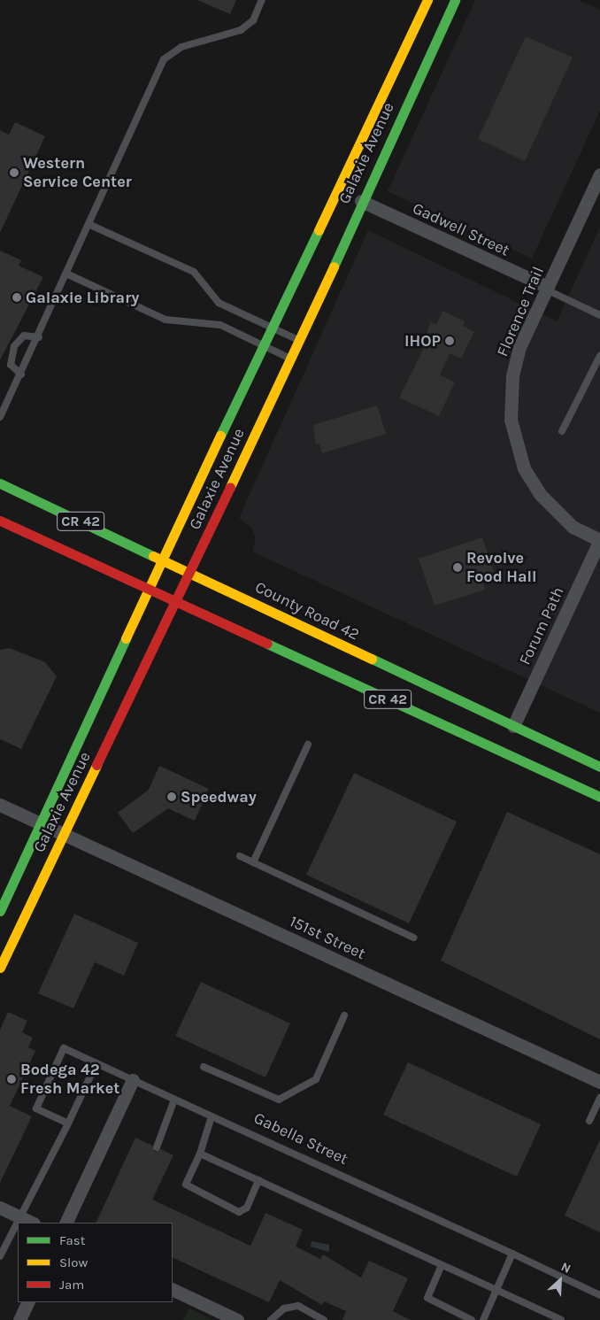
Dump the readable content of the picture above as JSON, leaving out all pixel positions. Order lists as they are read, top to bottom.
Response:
{
  "streets": {
    "main road": ["Galaxie Avenue", "CR 42", "County Road 42"],
    "street": [
      "Gadwell Street",
      "Florence Trail",
      "Forum Path",
      "151st Street"
    ],
    "lane": ["Gabella Street"]
  },
  "crossings": [
    ["Galaxie Avenue", "Gadwell Street"],
    ["Galaxie Avenue", "CR 42"],
    ["Galaxie Avenue", "County Road 42"],
    ["Galaxie Avenue", "151st Street"],
    ["Gadwell Street", "Florence Trail"],
    ["Florence Trail", "Forum Path"],
    ["County Road 42", "Forum Path"]
  ],
  "places": [
    "Western Service Center",
    "Galaxie Library",
    "IHOP",
    "Revolve Food Hall",
    "Speedway",
    "Bodega 42 Fresh Market"
  ],
  "legend": ["Fast", "Slow", "Jam"],
  "north": "top right"
}
